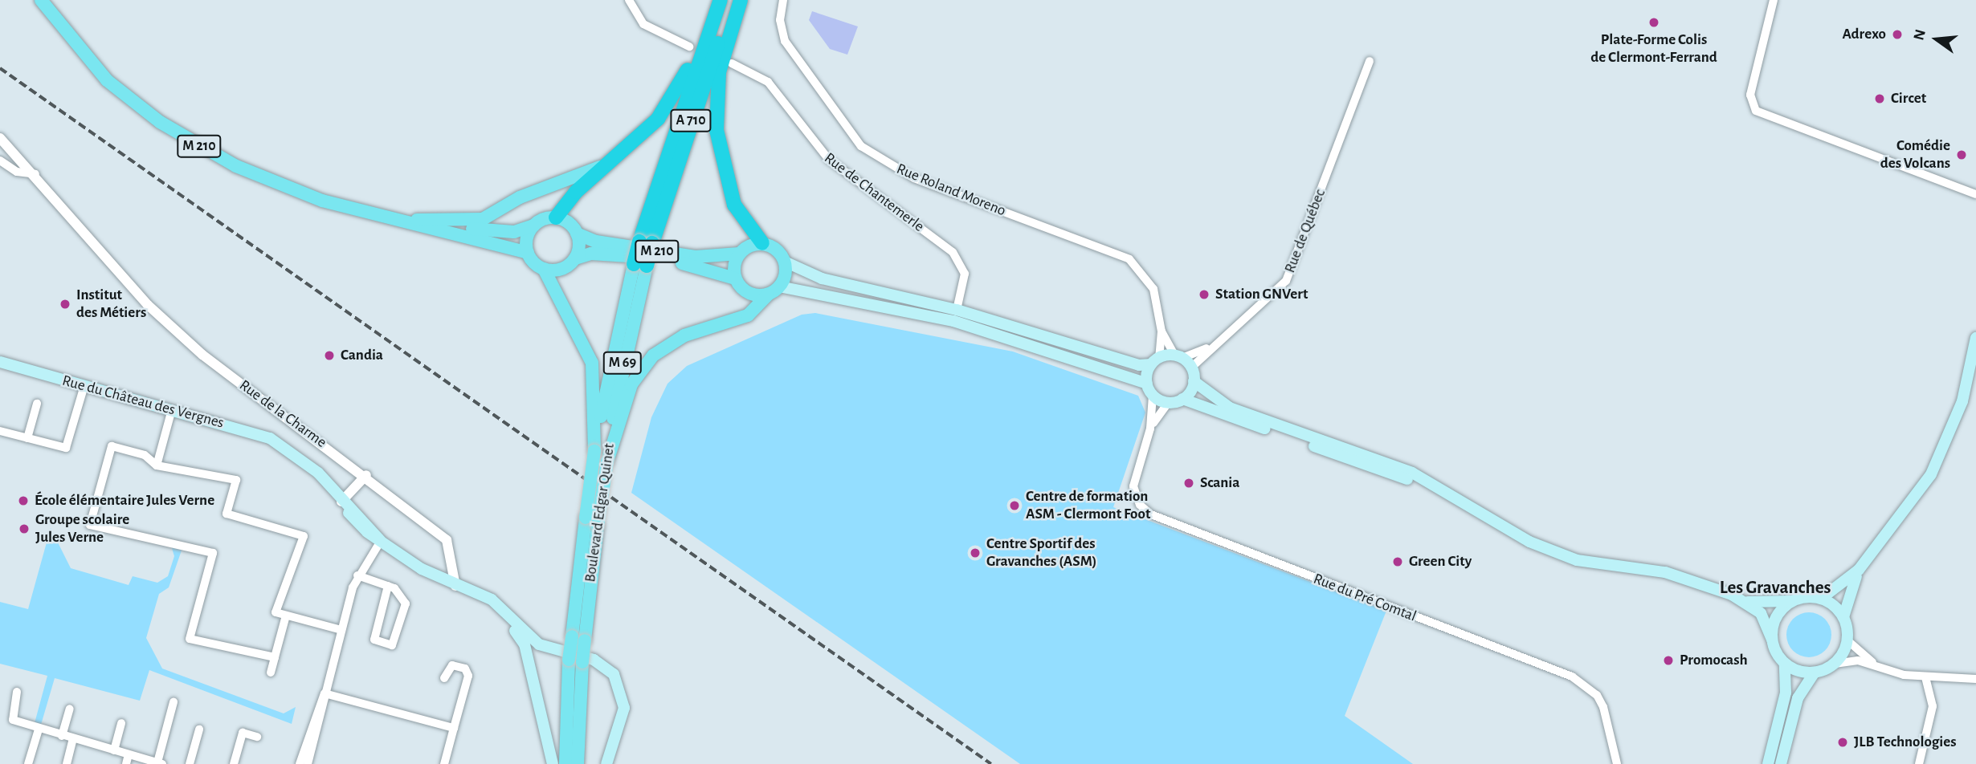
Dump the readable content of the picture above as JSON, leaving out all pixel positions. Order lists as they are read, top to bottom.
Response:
{
  "streets": {
    "highway": ["A 710"],
    "main road": [
      "M 210",
      "M 69",
      "Rue du Château des Vergnes",
      "Boulevard Edgar Quinet"
    ],
    "street": [
      "Rue Roland Moreno",
      "Rue de Chantemerle",
      "Rue de Québec",
      "Rue de la Charme",
      "Rue du Pré Comtal"
    ]
  },
  "crossings": [
    ["A 710", "M 69"],
    ["A 710", "Boulevard Edgar Quinet"],
    ["Rue de Québec", "Rue du Pré Comtal"],
    ["M 69", "Boulevard Edgar Quinet"]
  ],
  "districts": ["Les Gravanches"],
  "places": [
    "Plate-Forme Colis de Clermont-Ferrand",
    "Adrexo",
    "Circet",
    "Comédie des Volcans",
    "Station GNVert",
    "Institut des Métiers",
    "Candia",
    "Scania",
    "École élémentaire Jules Verne",
    "Centre de formation ASM - Clermont Foot",
    "Groupe scolaire Jules Verne",
    "Centre Sportif des Gravanches (ASM)",
    "Green City",
    "Promocash",
    "JLB Technologies"
  ],
  "north": "left"
}
